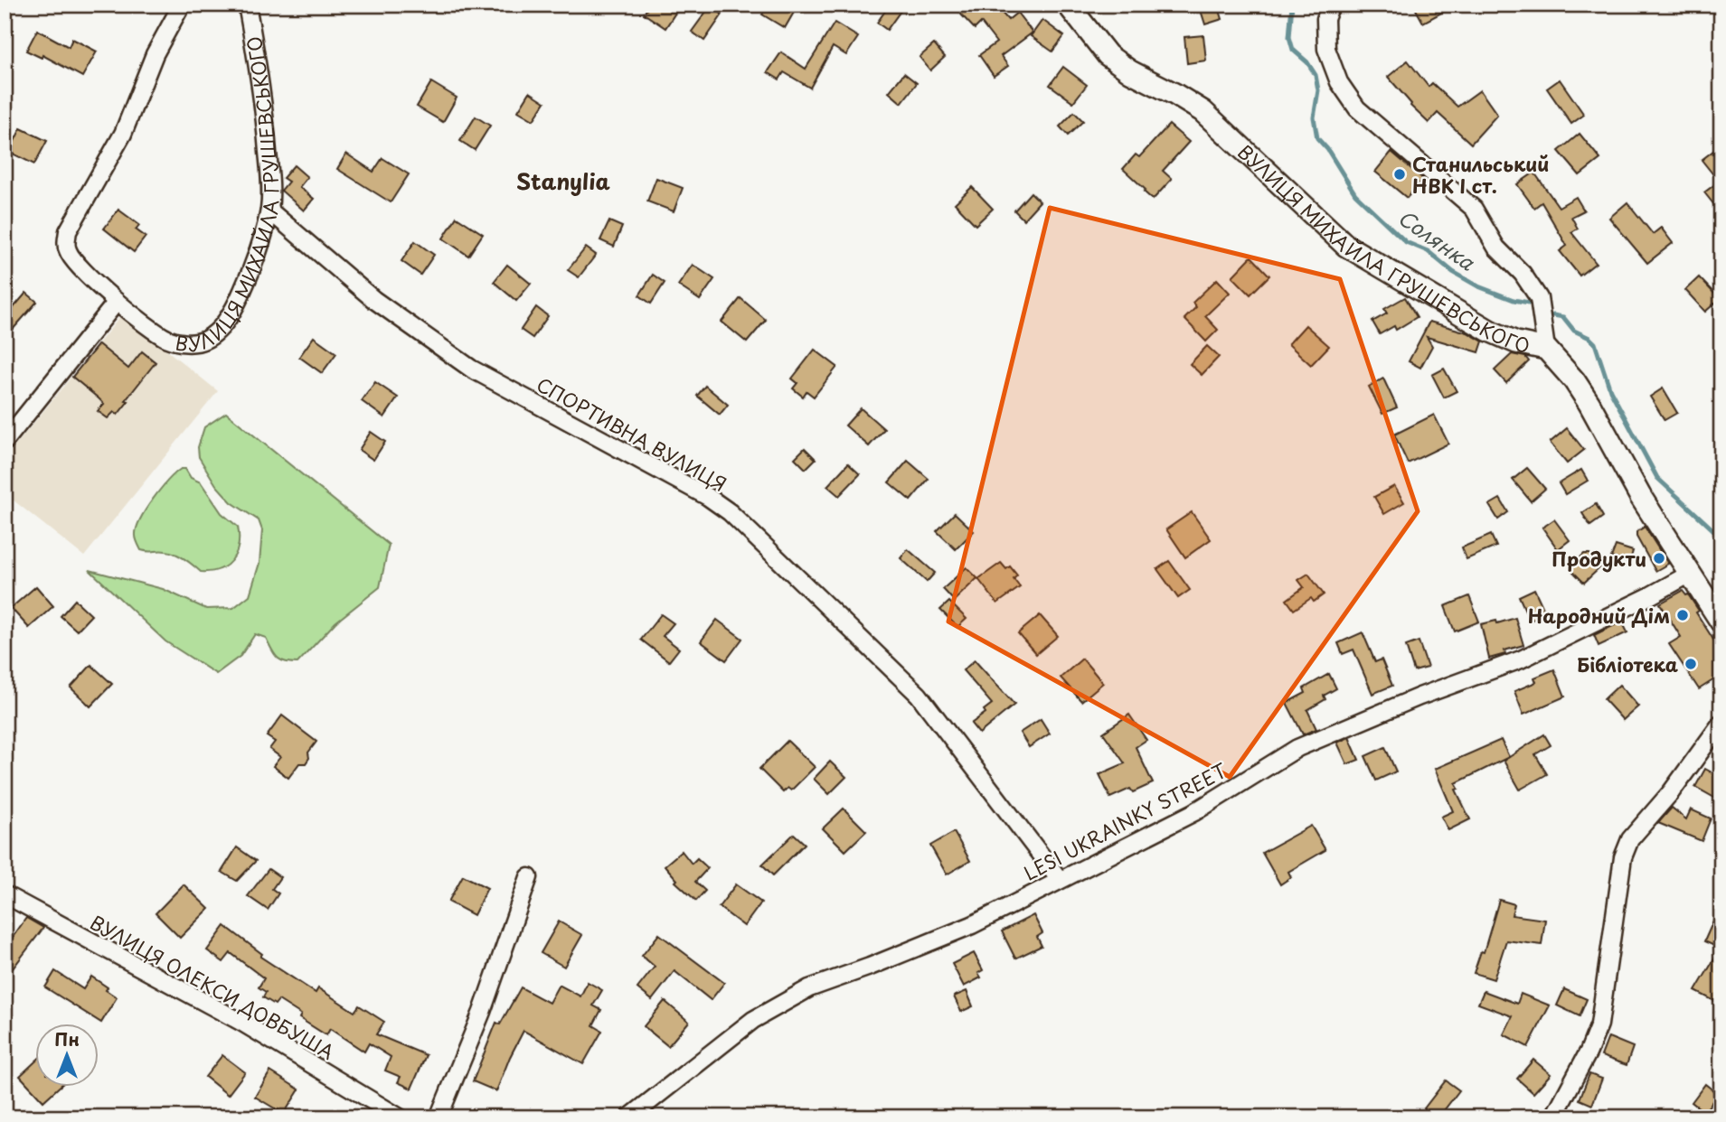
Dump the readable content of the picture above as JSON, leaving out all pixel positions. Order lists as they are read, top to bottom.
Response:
{
  "streets": {
    "street": [
      "ВУЛИЦЯ МИХАЙЛА ГРУШЕВСЬКОГО",
      "СПОРТИВНА ВУЛИЦЯ",
      "LESI UKRAINKY STREET",
      "ВУЛИЦЯ ОЛЕКСИ ДОВБУША"
    ]
  },
  "crossings": [
    ["ВУЛИЦЯ МИХАЙЛА ГРУШЕВСЬКОГО", "СПОРТИВНА ВУЛИЦЯ"],
    ["ВУЛИЦЯ МИХАЙЛА ГРУШЕВСЬКОГО", "LESI UKRAINKY STREET"],
    ["СПОРТИВНА ВУЛИЦЯ", "LESI UKRAINKY STREET"]
  ],
  "districts": ["Stanylia"],
  "water": ["Солянка"],
  "places": [
    "Станильський НВК І ст.",
    "Продукти",
    "Народний Дім",
    "Бібліотека"
  ],
  "north": "top"
}
